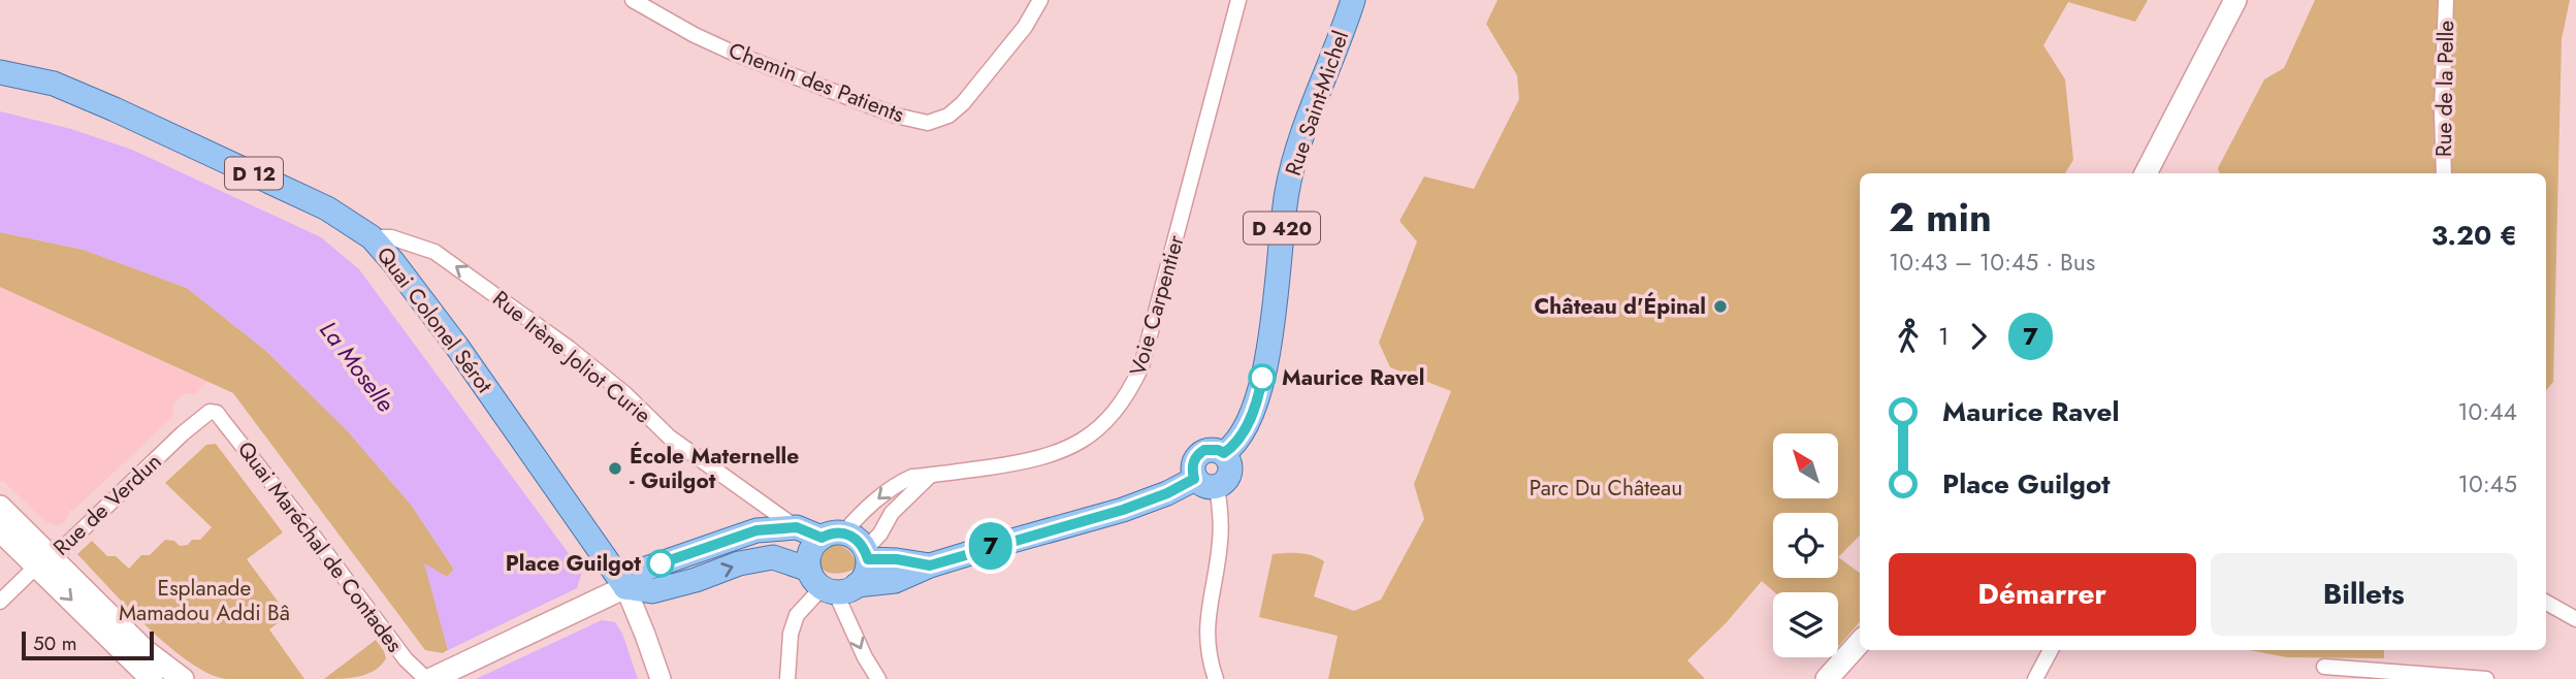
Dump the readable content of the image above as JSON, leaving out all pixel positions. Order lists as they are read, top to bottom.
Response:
{
  "streets": {
    "main road": [
      "Rue Saint-Michel",
      "D 12",
      "D 420",
      "Quai Colonel Sérot"
    ],
    "street": [
      "Chemin des Patients",
      "Rue de la Pelle",
      "Voie Carpentier",
      "Rue Irène Joliot Curie",
      "Rue de Verdun",
      "Quai Maréchal de Contades"
    ]
  },
  "crossings": [
    ["Quai Colonel Sérot", "Rue Irène Joliot Curie"],
    ["Rue de Verdun", "Quai Maréchal de Contades"]
  ],
  "one_way": ["Rue Irène Joliot Curie"],
  "water": ["La Moselle"],
  "parks": ["Parc Du Château", "Esplanade Mamadou Addi Bâ"],
  "places": [
    "Château d'Épinal",
    "Maurice Ravel",
    "École Maternelle - Guilgot",
    "Place Guilgot"
  ],
  "lines": ["bus line 7"],
  "scale_bar": "50 m",
  "north": "top left",
  "page": {
    "on_map": "7",
    "heading": ["2 min", "10:43 – 10:45 · Bus", "3.20 €"],
    "legs": ["1", "7"],
    "list": [
      {
        "name": "Maurice Ravel",
        "value": "10:44"
      },
      {
        "name": "Place Guilgot",
        "value": "10:45"
      }
    ],
    "buttons": ["Démarrer", "Billets"],
    "scale": "50 m"
  }
}
